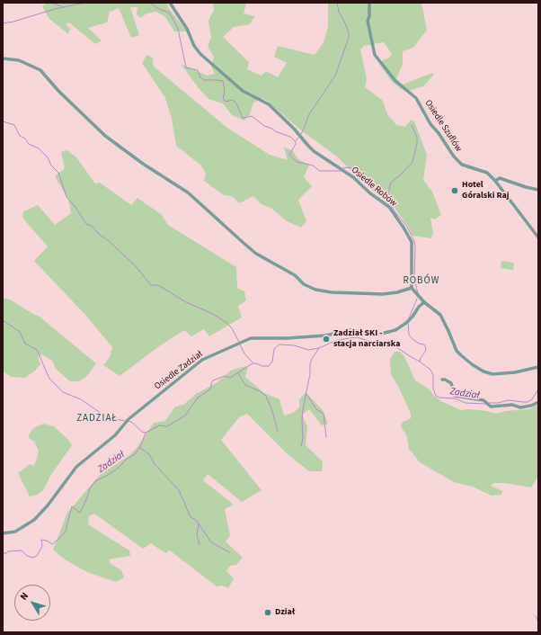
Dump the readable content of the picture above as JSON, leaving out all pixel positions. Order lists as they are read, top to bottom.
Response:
{
  "streets": {
    "street": ["Osiedle Szuflów", "Osiedle Robów", "Osiedle Zadział"]
  },
  "districts": ["ROBÓW", "ZADZIAŁ"],
  "water": ["Zadział"],
  "places": ["Hotel Góralski Raj", "Zadział SKI - stacja narciarska", "Dział"],
  "north": "top left"
}
